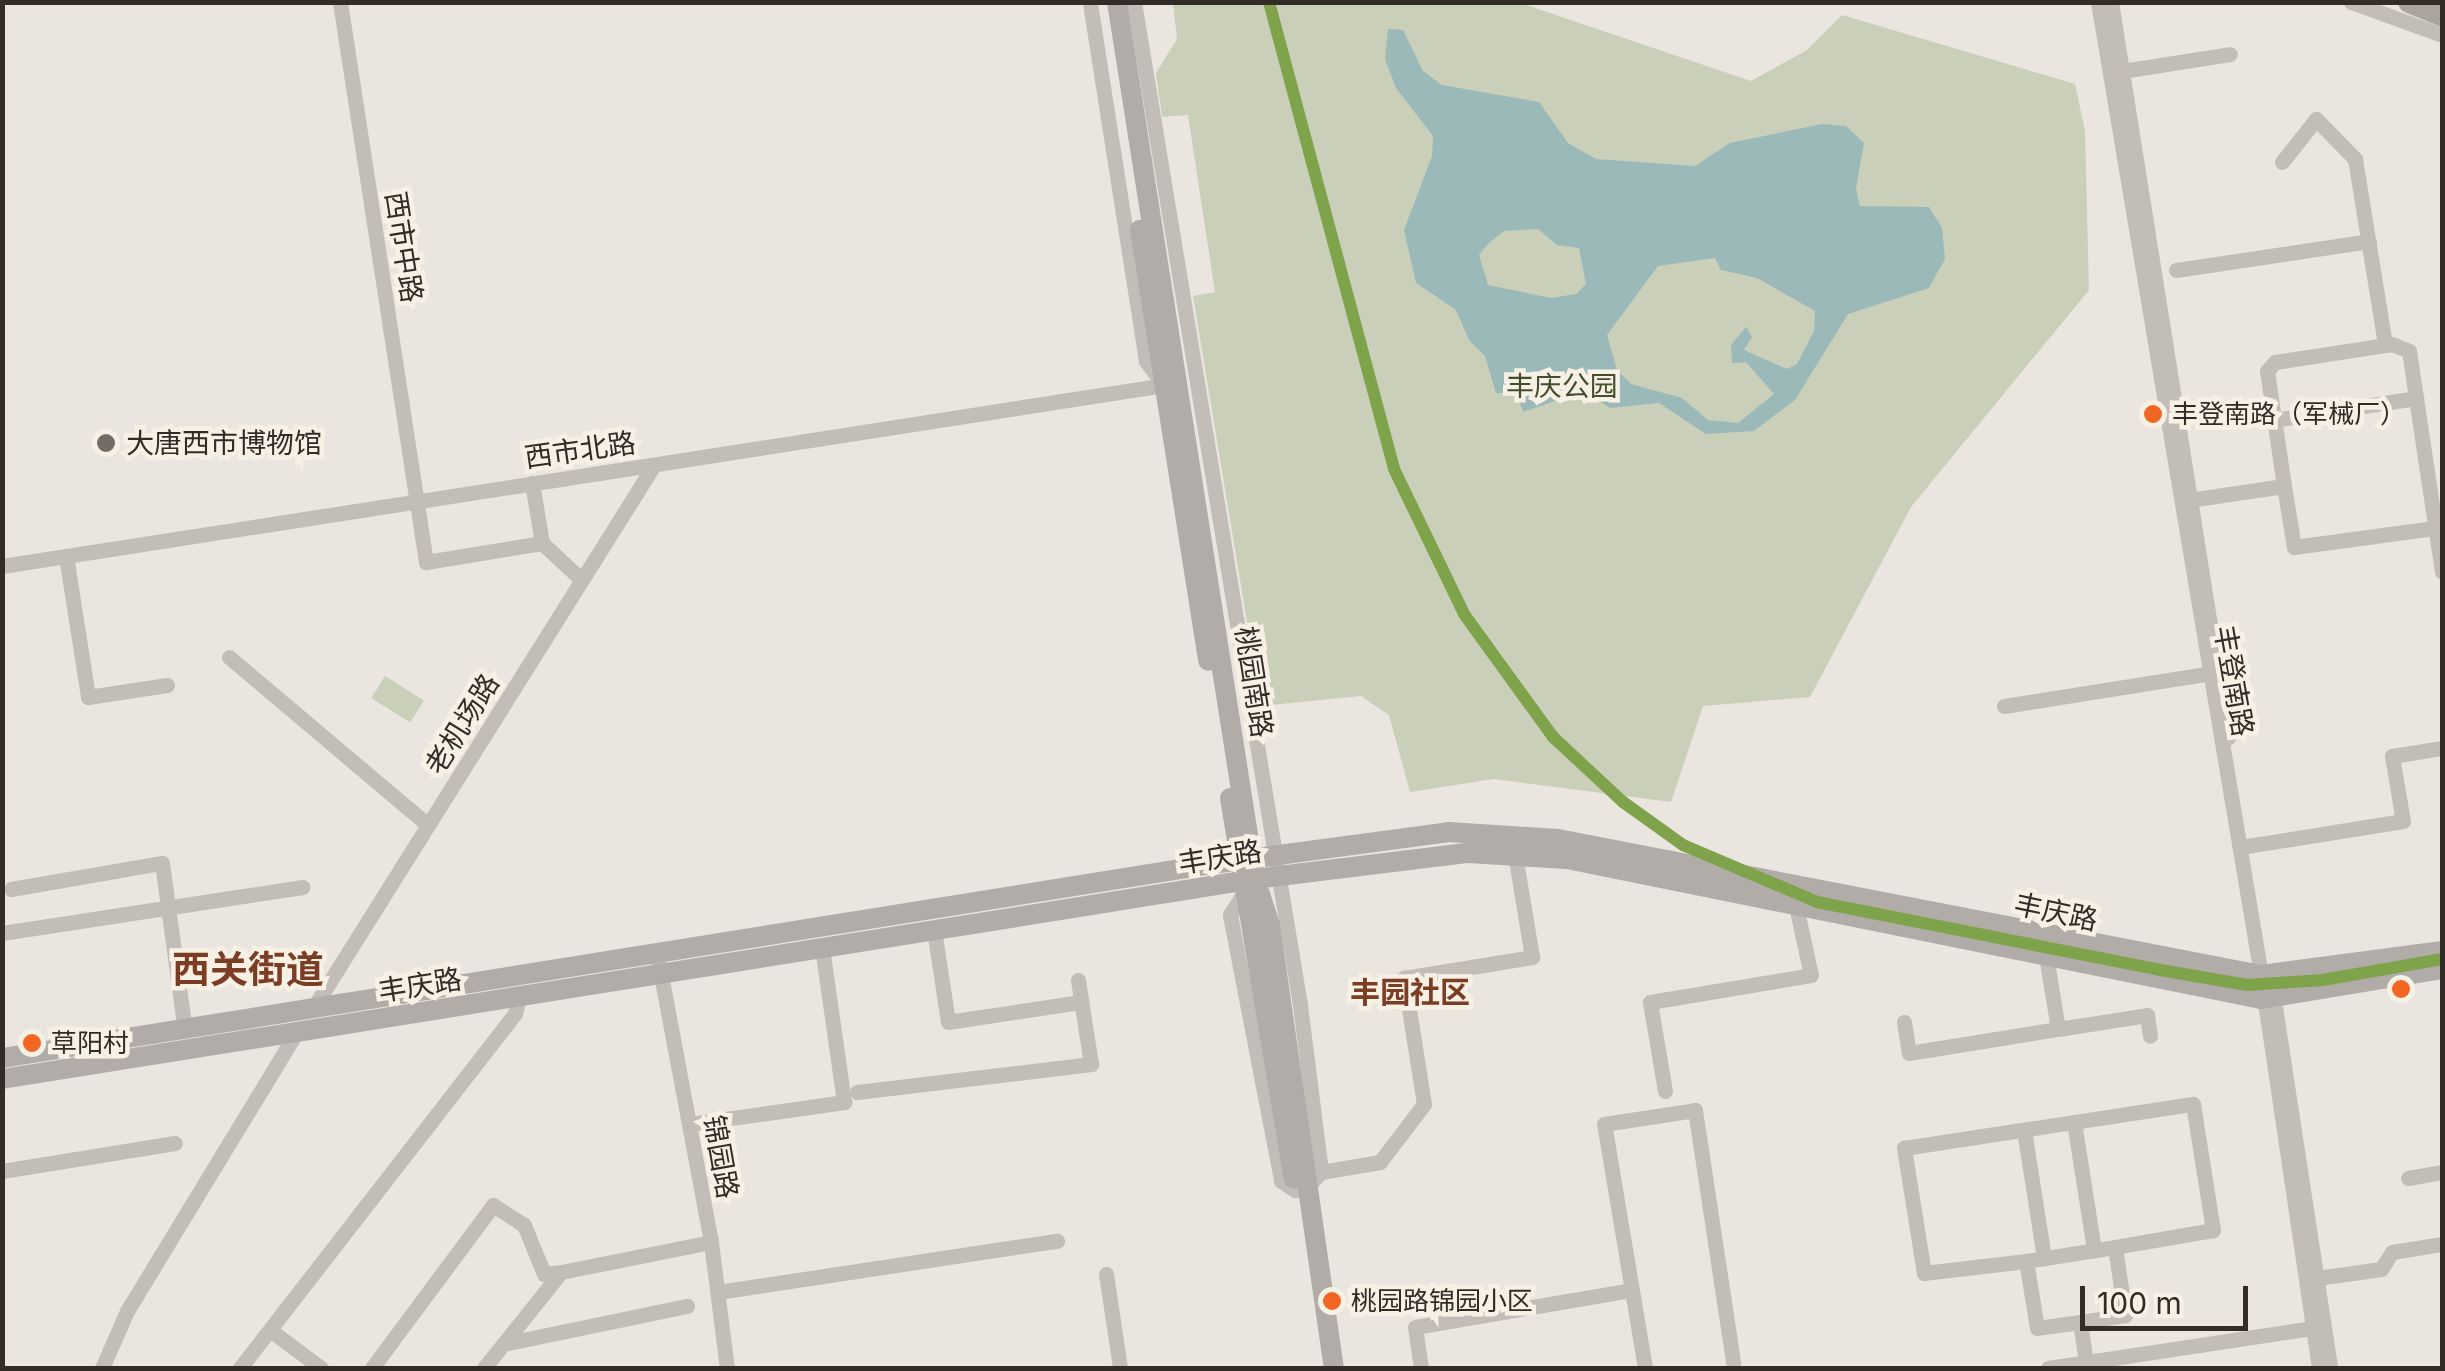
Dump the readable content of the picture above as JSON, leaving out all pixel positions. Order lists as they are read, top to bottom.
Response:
{
  "streets": {
    "main road": ["桃园南路", "丰庆路"],
    "street": [
      "西市中路",
      "西市北路",
      "丰登南路",
      "老机场路",
      "锦园路"
    ]
  },
  "crossings": [
    ["西市中路", "西市北路"],
    ["西市北路", "桃园南路"],
    ["西市北路", "老机场路"],
    ["丰登南路", "丰庆路"],
    ["桃园南路", "丰庆路"],
    ["老机场路", "丰庆路"],
    ["丰庆路", "锦园路"]
  ],
  "districts": ["西关街道", "丰园社区"],
  "parks": ["丰庆公园"],
  "places": [
    "丰登南路（军械厂）",
    "大唐西市博物馆",
    "草阳村",
    "桃园路锦园小区"
  ],
  "scale_bar": "100 m"
}
